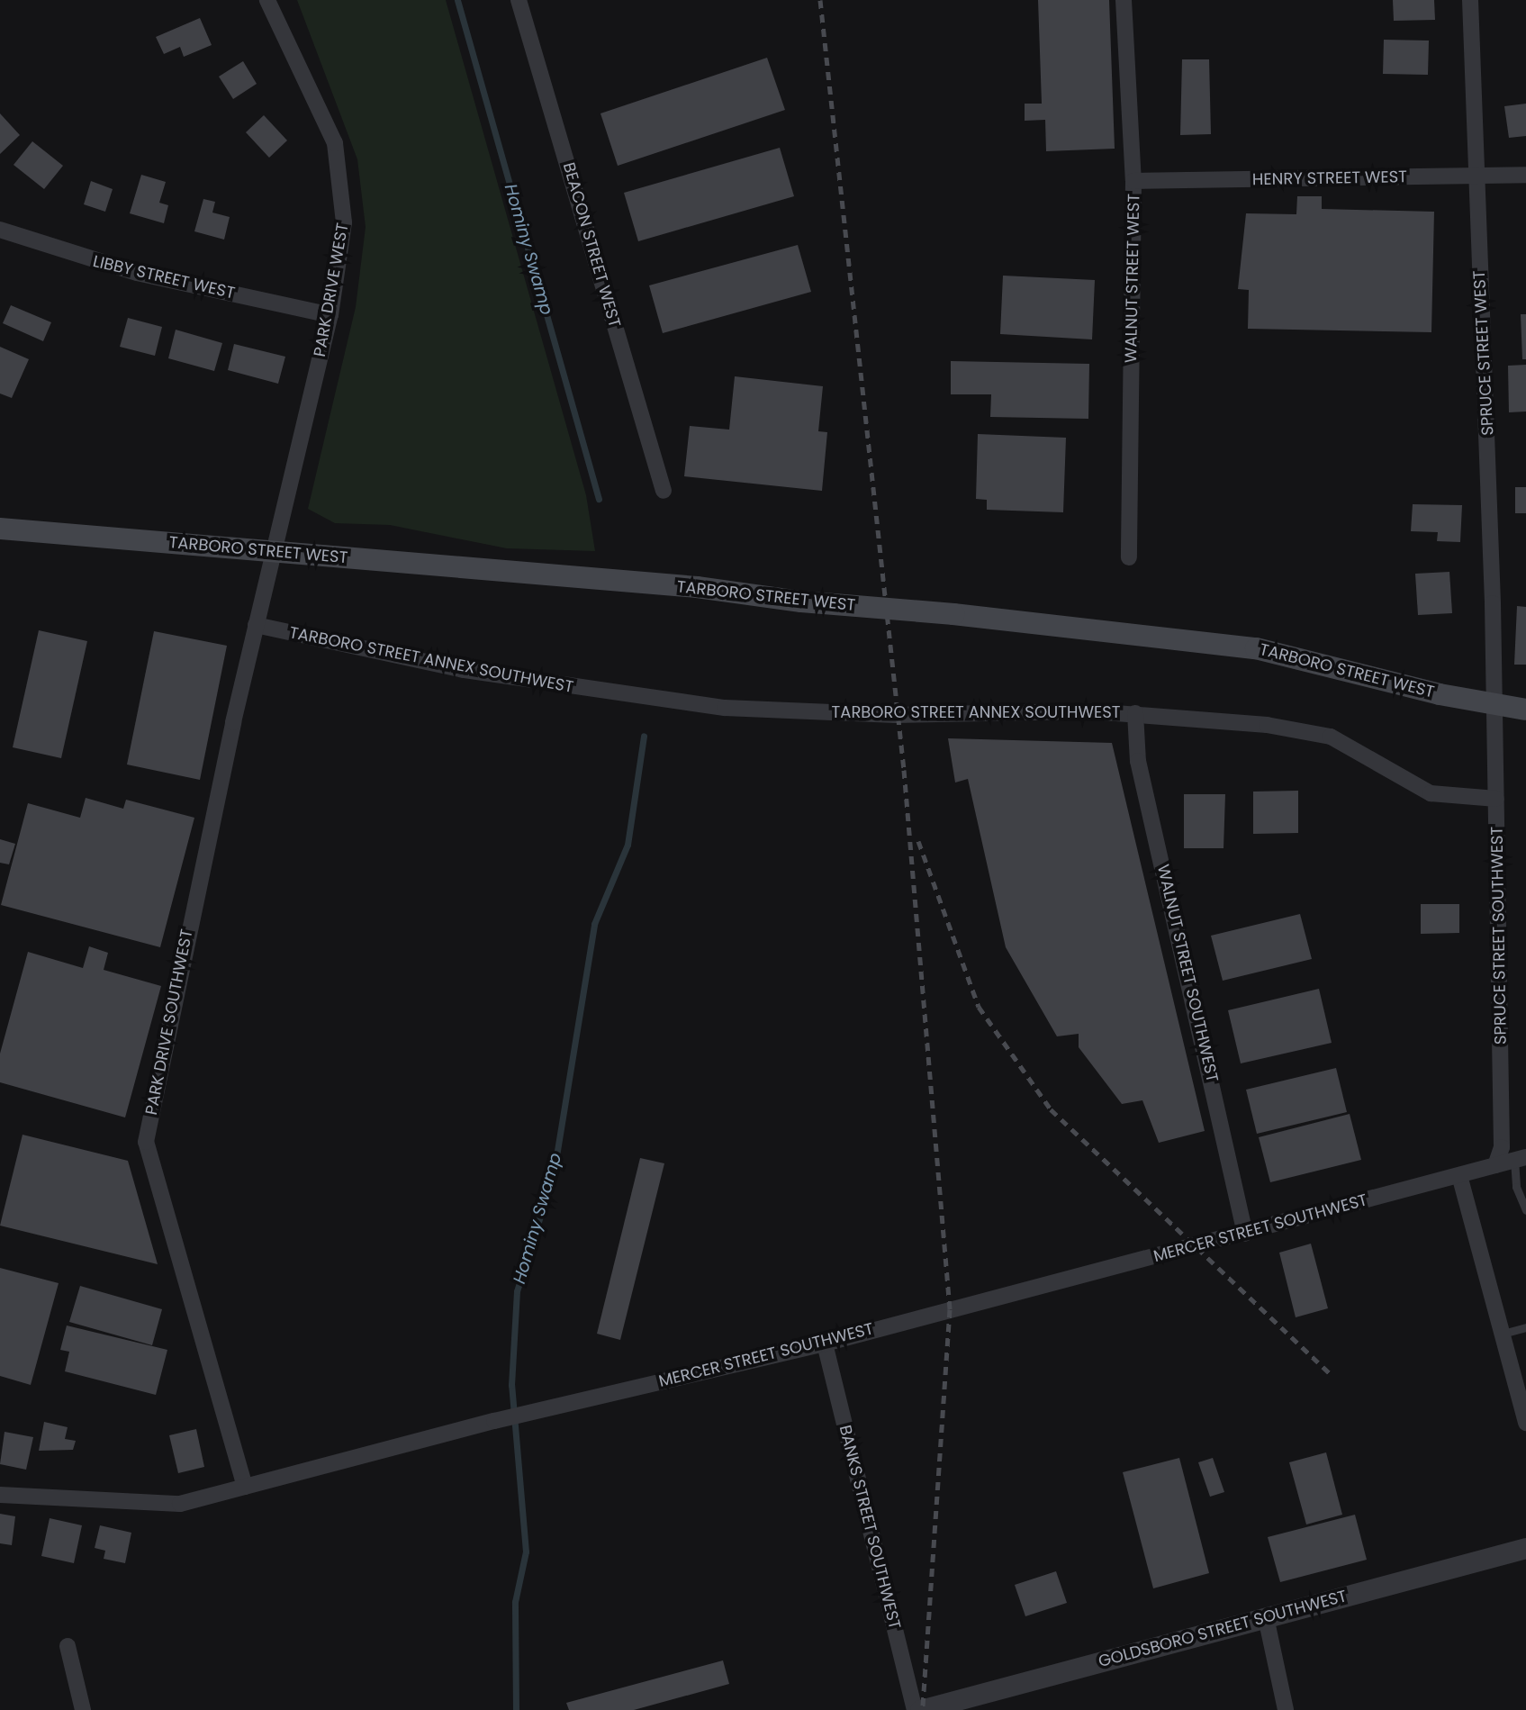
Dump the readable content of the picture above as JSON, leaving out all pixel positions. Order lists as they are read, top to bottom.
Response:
{
  "streets": {
    "main road": ["TARBORO STREET WEST"],
    "street": [
      "HENRY STREET WEST",
      "BEACON STREET WEST",
      "LIBBY STREET WEST",
      "WALNUT STREET WEST",
      "PARK DRIVE WEST",
      "SPRUCE STREET WEST",
      "TARBORO STREET ANNEX SOUTHWEST",
      "SPRUCE STREET SOUTHWEST",
      "WALNUT STREET SOUTHWEST",
      "PARK DRIVE SOUTHWEST",
      "MERCER STREET SOUTHWEST",
      "BANKS STREET SOUTHWEST",
      "GOLDSBORO STREET SOUTHWEST"
    ]
  },
  "crossings": [
    ["HENRY STREET WEST", "WALNUT STREET WEST"],
    ["HENRY STREET WEST", "SPRUCE STREET WEST"],
    ["LIBBY STREET WEST", "PARK DRIVE WEST"],
    ["PARK DRIVE WEST", "TARBORO STREET WEST"],
    ["PARK DRIVE WEST", "PARK DRIVE SOUTHWEST"],
    ["SPRUCE STREET WEST", "TARBORO STREET WEST"],
    ["SPRUCE STREET WEST", "SPRUCE STREET SOUTHWEST"],
    ["TARBORO STREET WEST", "SPRUCE STREET SOUTHWEST"],
    ["TARBORO STREET WEST", "PARK DRIVE SOUTHWEST"],
    ["TARBORO STREET ANNEX SOUTHWEST", "SPRUCE STREET SOUTHWEST"],
    ["TARBORO STREET ANNEX SOUTHWEST", "WALNUT STREET SOUTHWEST"],
    ["TARBORO STREET ANNEX SOUTHWEST", "PARK DRIVE SOUTHWEST"],
    ["SPRUCE STREET SOUTHWEST", "MERCER STREET SOUTHWEST"],
    ["WALNUT STREET SOUTHWEST", "MERCER STREET SOUTHWEST"],
    ["PARK DRIVE SOUTHWEST", "MERCER STREET SOUTHWEST"],
    ["MERCER STREET SOUTHWEST", "BANKS STREET SOUTHWEST"]
  ],
  "water": ["Hominy Swamp"]
}
